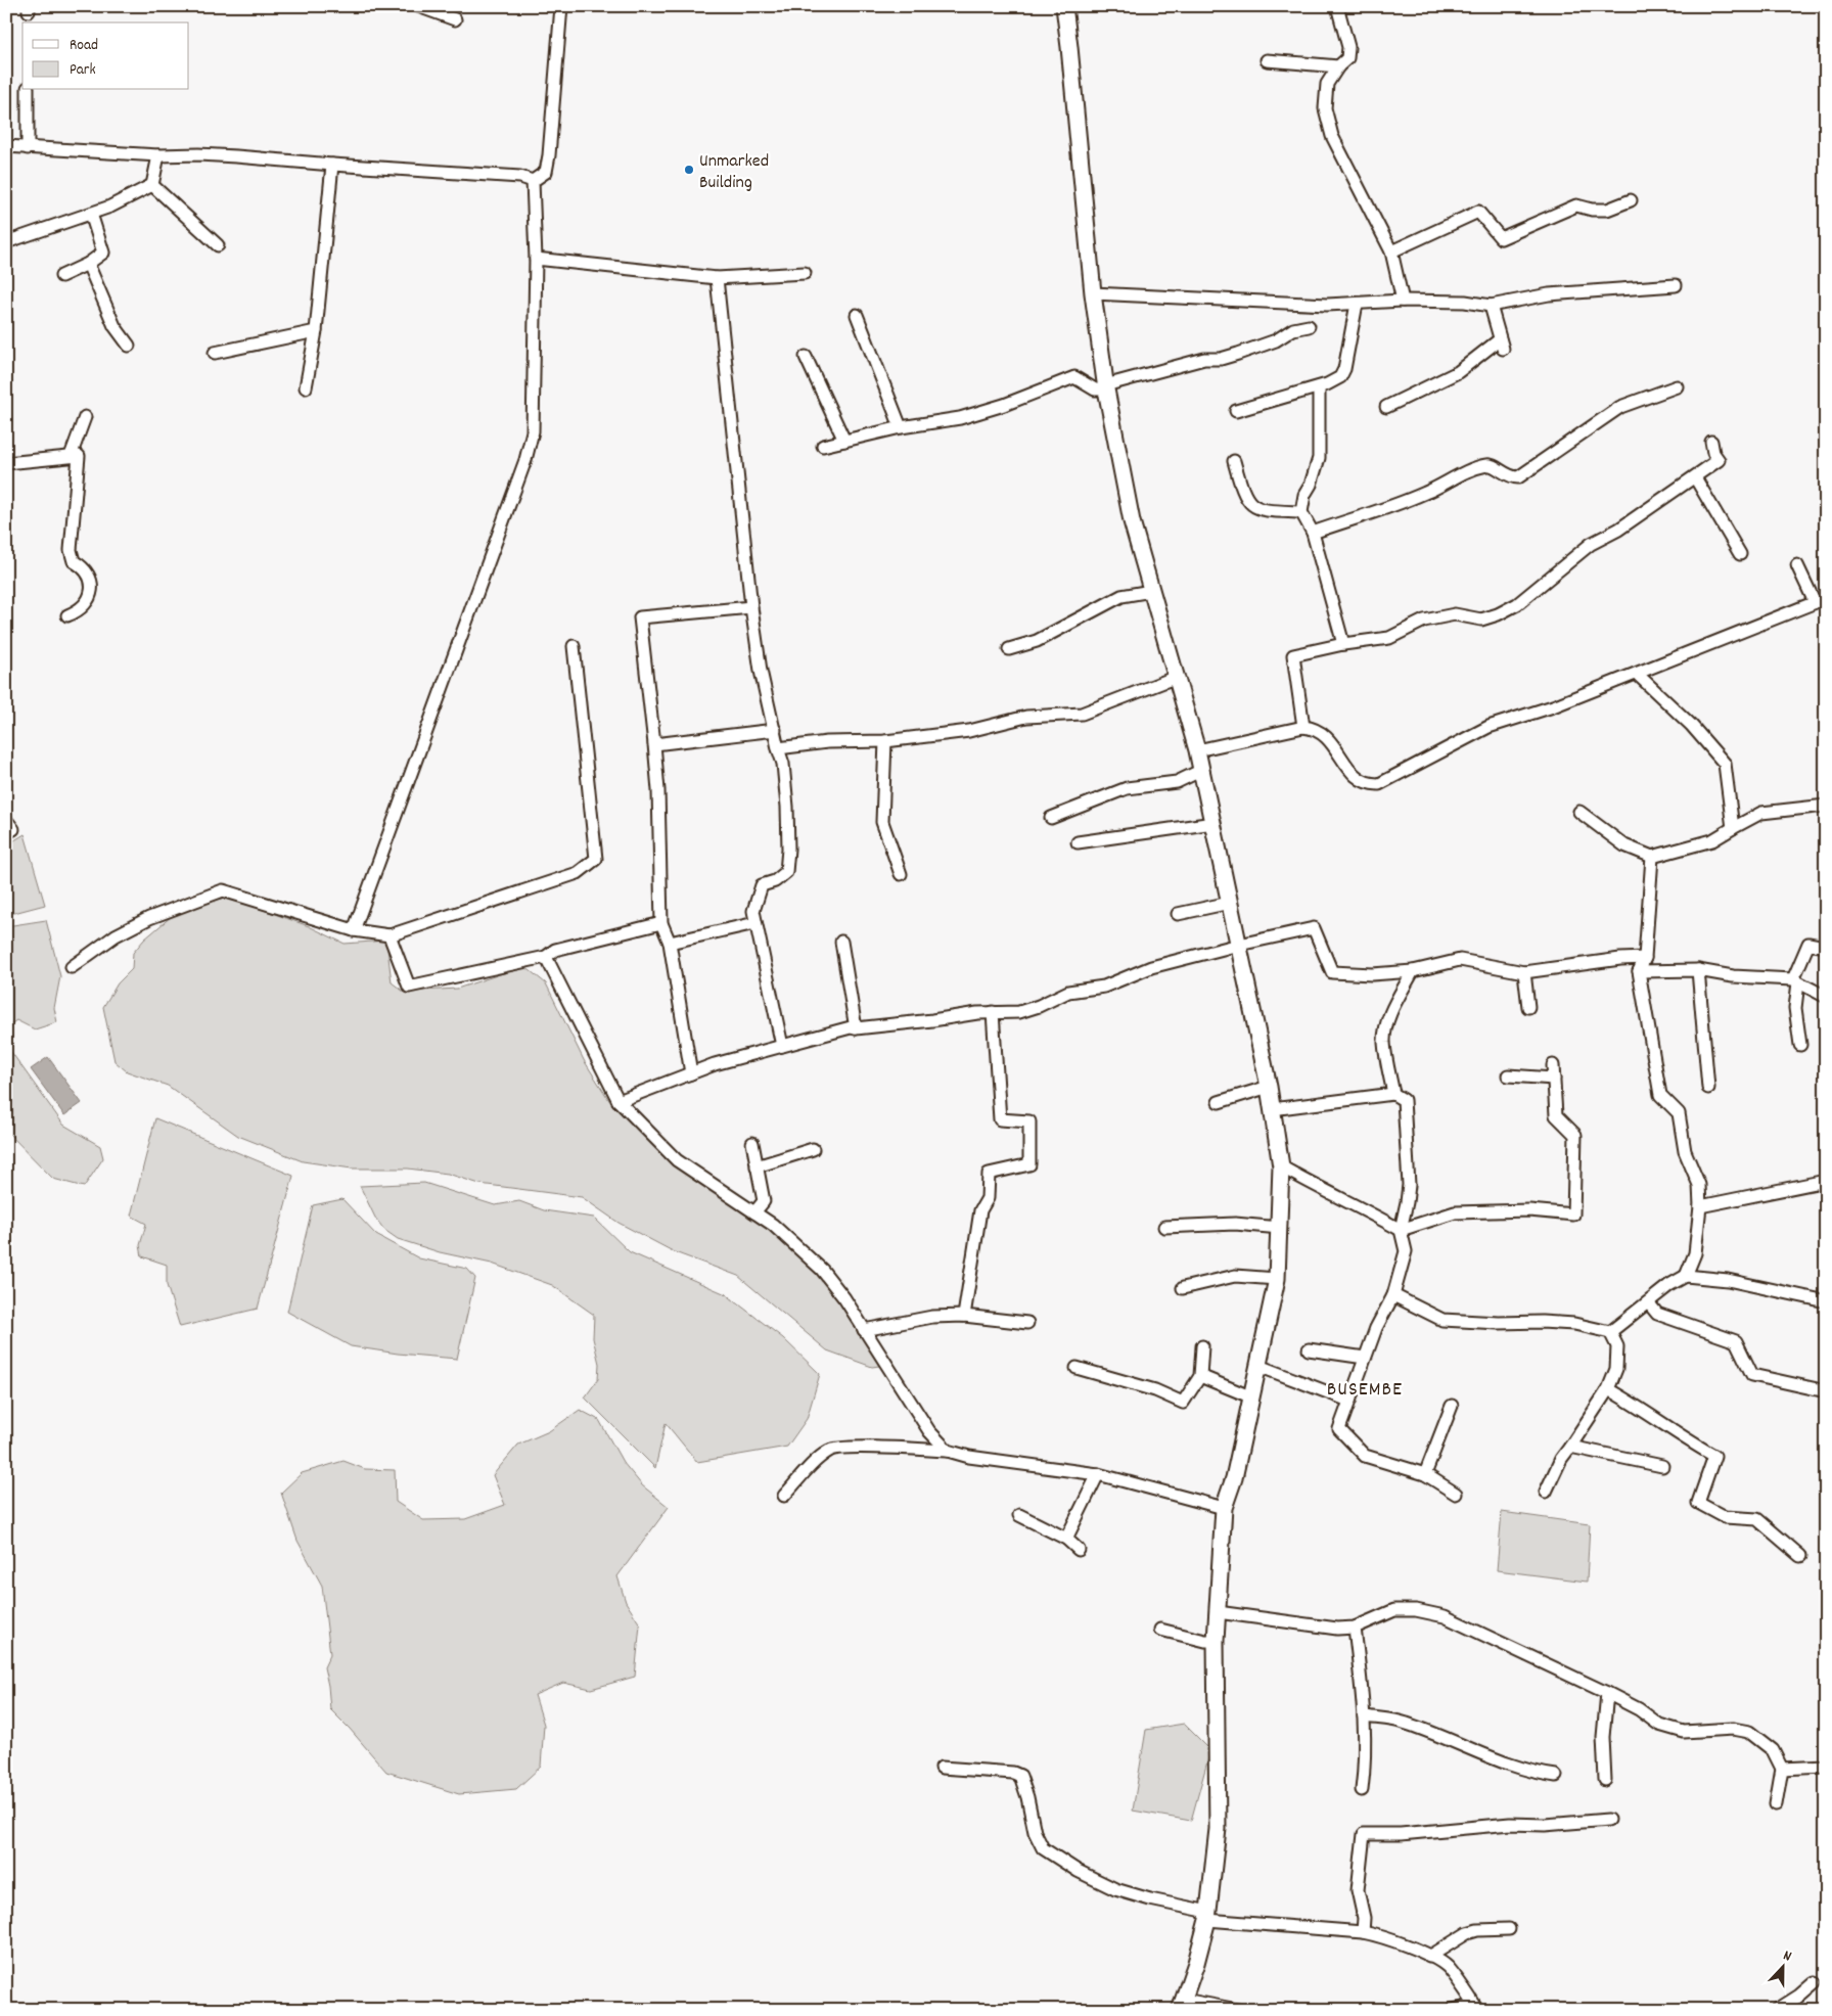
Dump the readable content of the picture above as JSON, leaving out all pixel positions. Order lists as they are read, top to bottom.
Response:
{
  "districts": ["BUSEMBE"],
  "places": ["Unmarked Building"],
  "legend": ["Road", "Park"],
  "north": "top"
}
